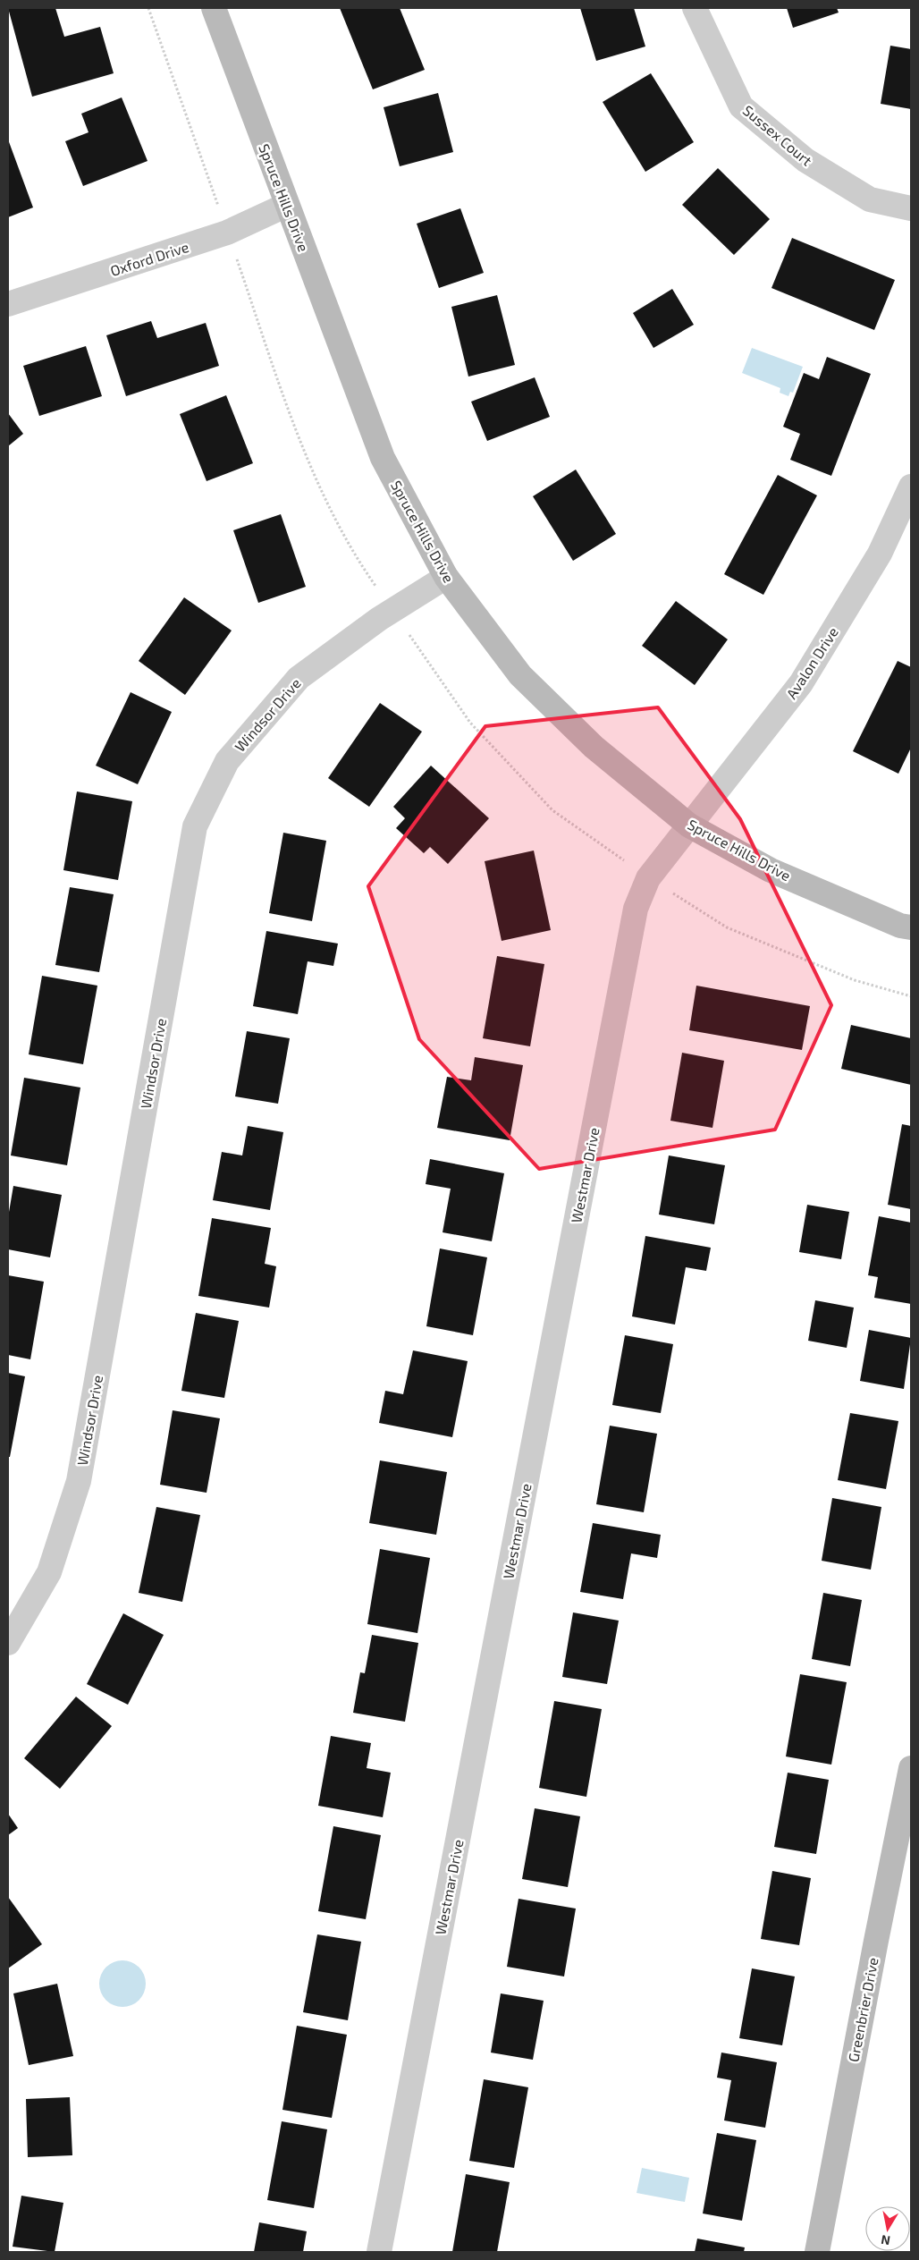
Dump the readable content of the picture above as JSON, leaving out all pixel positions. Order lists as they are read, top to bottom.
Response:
{
  "streets": {
    "main road": ["Spruce Hills Drive", "Greenbrier Drive"],
    "street": [
      "Sussex Court",
      "Oxford Drive",
      "Avalon Drive",
      "Windsor Drive",
      "Westmar Drive"
    ]
  },
  "crossings": [
    ["Spruce Hills Drive", "Oxford Drive"],
    ["Spruce Hills Drive", "Avalon Drive"],
    ["Spruce Hills Drive", "Windsor Drive"],
    ["Spruce Hills Drive", "Westmar Drive"],
    ["Avalon Drive", "Westmar Drive"]
  ],
  "north": "bottom"
}
